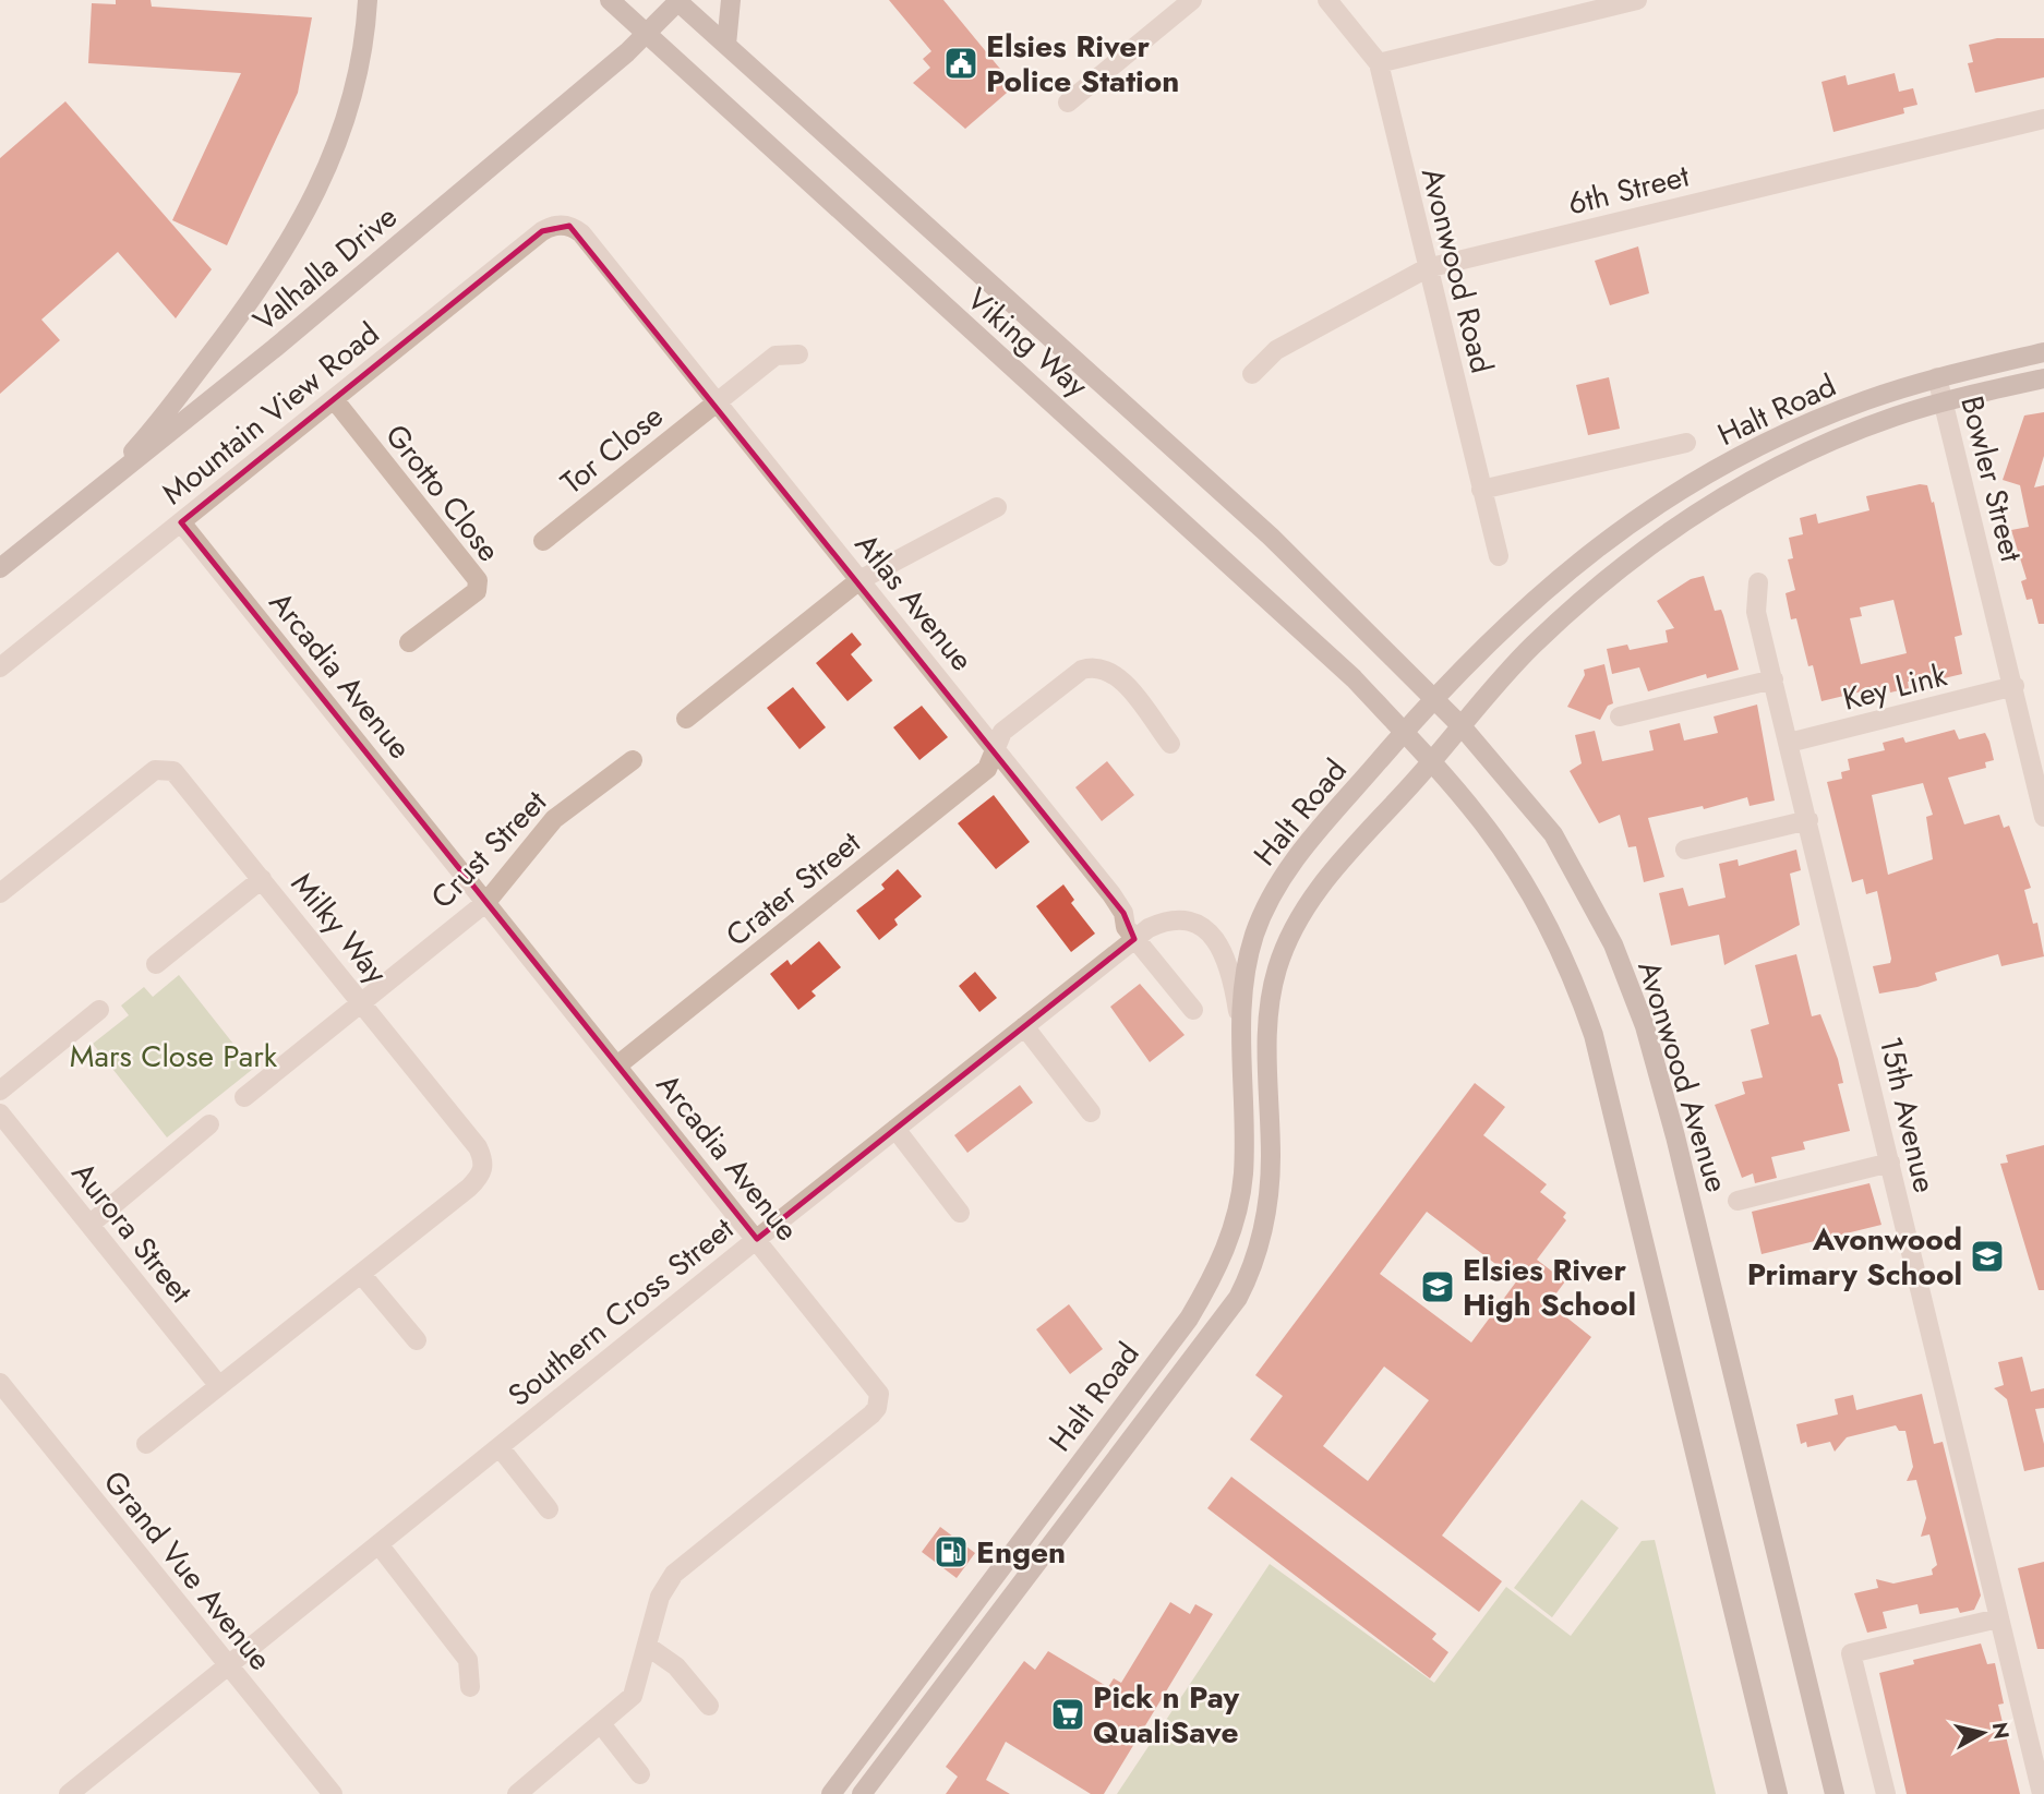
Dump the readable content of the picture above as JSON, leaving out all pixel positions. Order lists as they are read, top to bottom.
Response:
{
  "streets": {
    "main road": [
      "Valhalla Drive",
      "Viking Way",
      "Halt Road",
      "Avonwood Avenue"
    ],
    "street": [
      "6th Street",
      "Avonwood Road",
      "Mountain View Road",
      "Tor Close",
      "Bowler Street",
      "Grotto Close",
      "Atlas Avenue",
      "Arcadia Avenue",
      "Key Link",
      "Crust Street",
      "Crater Street",
      "Milky Way",
      "15th Avenue",
      "Aurora Street",
      "Southern Cross Street",
      "Grand Vue Avenue"
    ]
  },
  "crossings": [
    ["6th Street", "Avonwood Road"],
    ["Valhalla Drive", "Viking Way"],
    ["Viking Way", "Halt Road"],
    ["Viking Way", "Avonwood Avenue"],
    ["Halt Road", "Bowler Street"],
    ["Halt Road", "Avonwood Avenue"],
    ["Halt Road", "Southern Cross Street"],
    ["Mountain View Road", "Grotto Close"],
    ["Mountain View Road", "Atlas Avenue"],
    ["Mountain View Road", "Arcadia Avenue"],
    ["Tor Close", "Atlas Avenue"],
    ["Bowler Street", "Key Link"],
    ["Atlas Avenue", "Crater Street"],
    ["Atlas Avenue", "Southern Cross Street"],
    ["Arcadia Avenue", "Crust Street"],
    ["Arcadia Avenue", "Crater Street"],
    ["Arcadia Avenue", "Southern Cross Street"],
    ["Key Link", "15th Avenue"],
    ["Crust Street", "Milky Way"],
    ["Milky Way", "Aurora Street"],
    ["Southern Cross Street", "Grand Vue Avenue"]
  ],
  "parks": ["Mars Close Park"],
  "places": {
    "public building": ["Elsies River Police Station"],
    "school or university": ["Avonwood Primary School", "Elsies River High School"],
    "fuel station": ["Engen"],
    "supermarket": ["Pick n Pay QualiSave"]
  },
  "north": "right"
}
